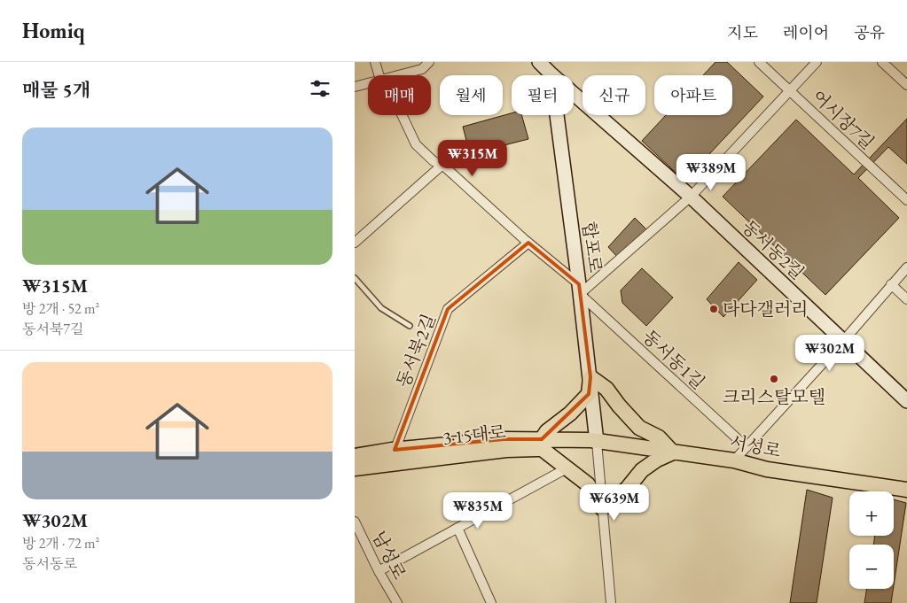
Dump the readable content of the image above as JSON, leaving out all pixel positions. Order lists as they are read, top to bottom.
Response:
{
  "streets": {
    "main road": [
      "합포로",
      "동서동2길",
      "3·15대로",
      "서성로"
    ],
    "street": [
      "어시장7길",
      "동서북2길",
      "동서동1길",
      "남성로"
    ]
  },
  "crossings": [
    ["합포로", "동서동2길"],
    ["합포로", "동서동1길"],
    ["합포로", "3·15대로"],
    ["합포로", "서성로"],
    ["동서북2길", "동서동1길"],
    ["동서북2길", "3·15대로"],
    ["3·15대로", "서성로"]
  ],
  "places": ["다다갤러리", "크리스탈모텔"],
  "page": {
    "header": "Homiq",
    "nav": ["지도", "레이어", "공유"],
    "heading": "매물 5개",
    "chip": [
      "매매",
      "월세",
      "필터",
      "신규",
      "아파트"
    ],
    "list": [
      {
        "name": "₩315M",
        "note": "방 2개 · 52 m² · 동서북7길"
      },
      {
        "name": "₩302M",
        "note": "방 2개 · 72 m² · 동서동로"
      }
    ],
    "price": [
      "₩315M",
      "₩389M",
      "₩302M",
      "₩639M",
      "₩835M"
    ],
    "map_buttons": ["+", "−"]
  }
}
